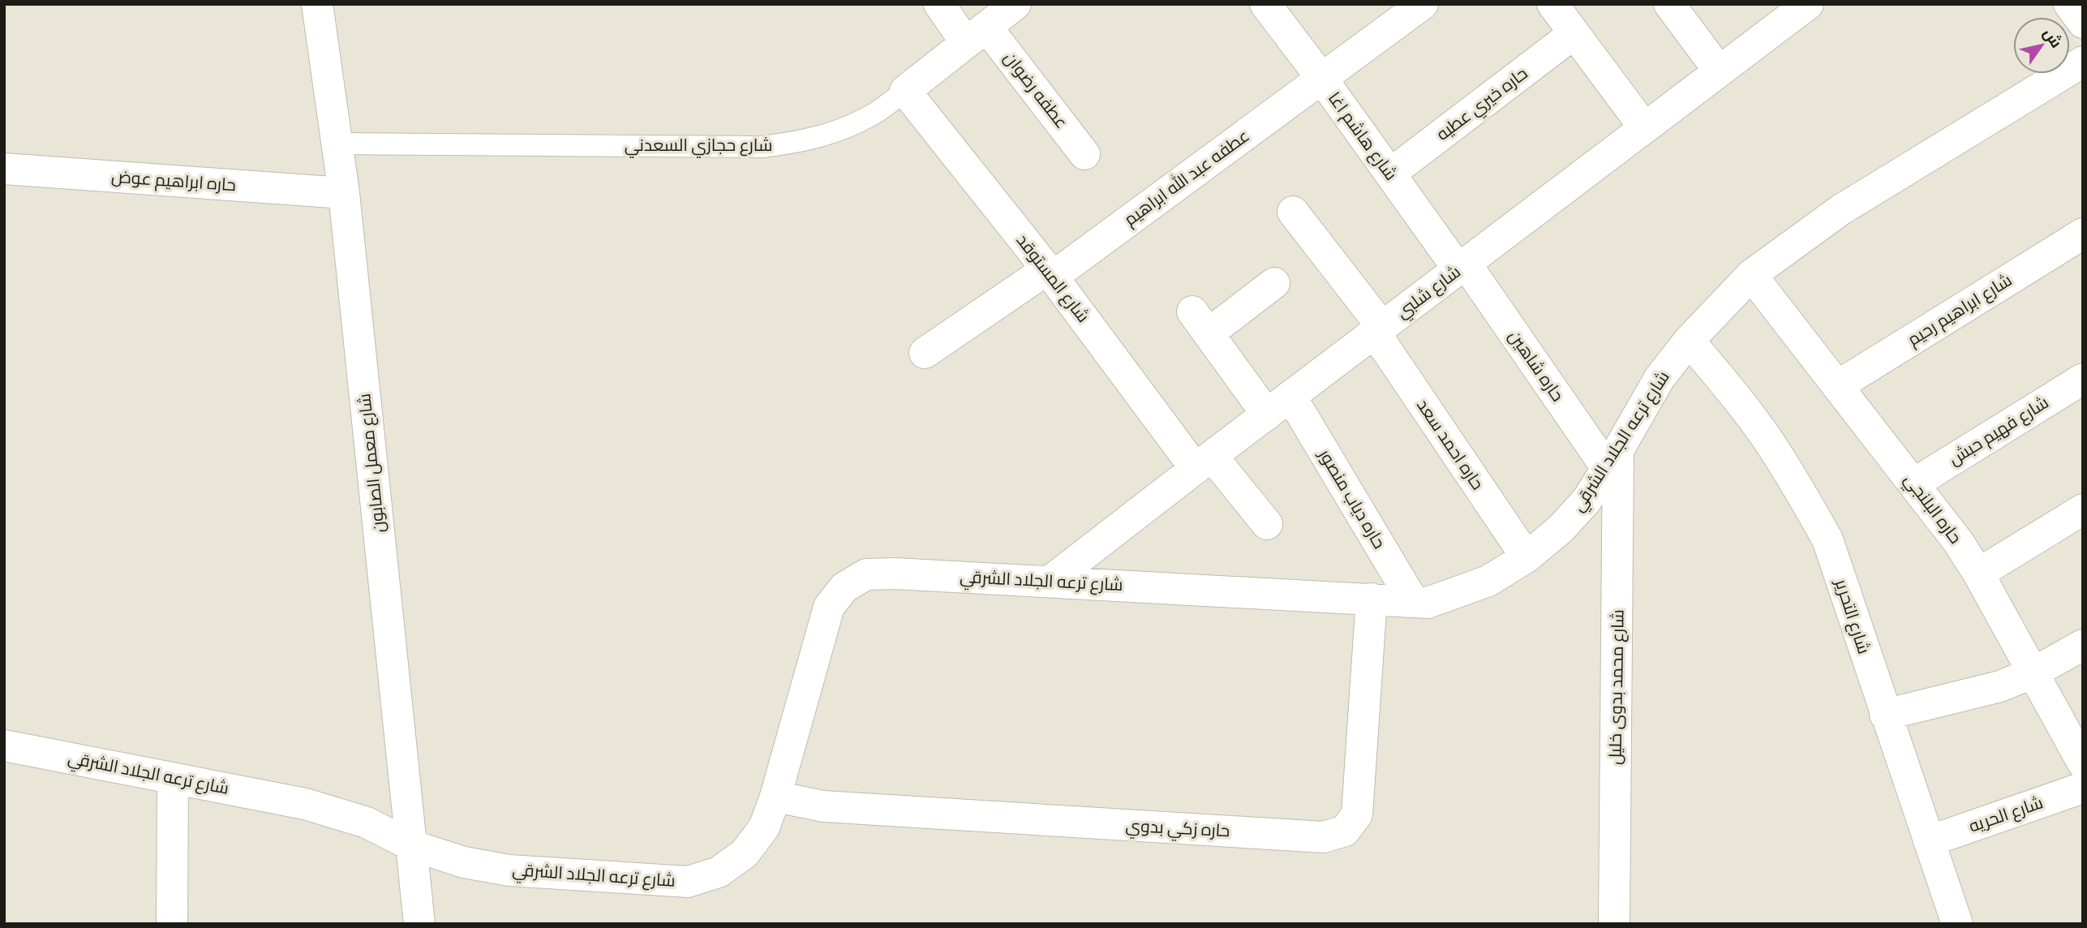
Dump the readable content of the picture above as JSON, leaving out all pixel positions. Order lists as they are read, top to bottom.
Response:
{
  "streets": {
    "street": [
      "عطفه رضوان",
      "حاره خيري عطيه",
      "شارع هاشم اغا",
      "شارع حجازي السعدني",
      "عطفه عبد الله ابراهيم",
      "حاره ابراهيم عوض",
      "شارع المستوقد",
      "شارع شلبي",
      "شارع ابراهيم رحيم",
      "حاره شاهين",
      "شارع فهيم حبش",
      "شارع ترعه الجلاد الشرقي",
      "حاره احمد سعد",
      "شارع معمل الصابون",
      "حاره دياب منصور",
      "حاره البلنجي",
      "شارع التحرير",
      "شارع محمد بدوى خليل",
      "شارع الحريه",
      "حاره زكي بدوي"
    ]
  },
  "crossings": [
    ["عطفه رضوان", "شارع حجازي السعدني"],
    ["حاره خيري عطيه", "شارع هاشم اغا"],
    ["شارع هاشم اغا", "عطفه عبد الله ابراهيم"],
    ["شارع هاشم اغا", "شارع شلبي"],
    ["شارع هاشم اغا", "حاره شاهين"],
    ["شارع حجازي السعدني", "شارع المستوقد"],
    ["شارع حجازي السعدني", "شارع معمل الصابون"],
    ["عطفه عبد الله ابراهيم", "شارع المستوقد"],
    ["حاره ابراهيم عوض", "شارع معمل الصابون"],
    ["شارع المستوقد", "شارع شلبي"],
    ["شارع شلبي", "حاره شاهين"],
    ["شارع شلبي", "شارع ترعه الجلاد الشرقي"],
    ["شارع شلبي", "حاره احمد سعد"],
    ["شارع شلبي", "حاره دياب منصور"],
    ["شارع ابراهيم رحيم", "حاره البلنجي"],
    ["حاره شاهين", "شارع ترعه الجلاد الشرقي"],
    ["حاره شاهين", "شارع محمد بدوى خليل"],
    ["شارع فهيم حبش", "حاره البلنجي"],
    ["شارع ترعه الجلاد الشرقي", "حاره احمد سعد"],
    ["شارع ترعه الجلاد الشرقي", "شارع معمل الصابون"],
    ["شارع ترعه الجلاد الشرقي", "حاره دياب منصور"],
    ["شارع ترعه الجلاد الشرقي", "حاره البلنجي"],
    ["شارع ترعه الجلاد الشرقي", "شارع التحرير"],
    ["شارع ترعه الجلاد الشرقي", "شارع محمد بدوى خليل"],
    ["شارع ترعه الجلاد الشرقي", "حاره زكي بدوي"],
    ["شارع التحرير", "شارع الحريه"]
  ],
  "north": "top right"
}
